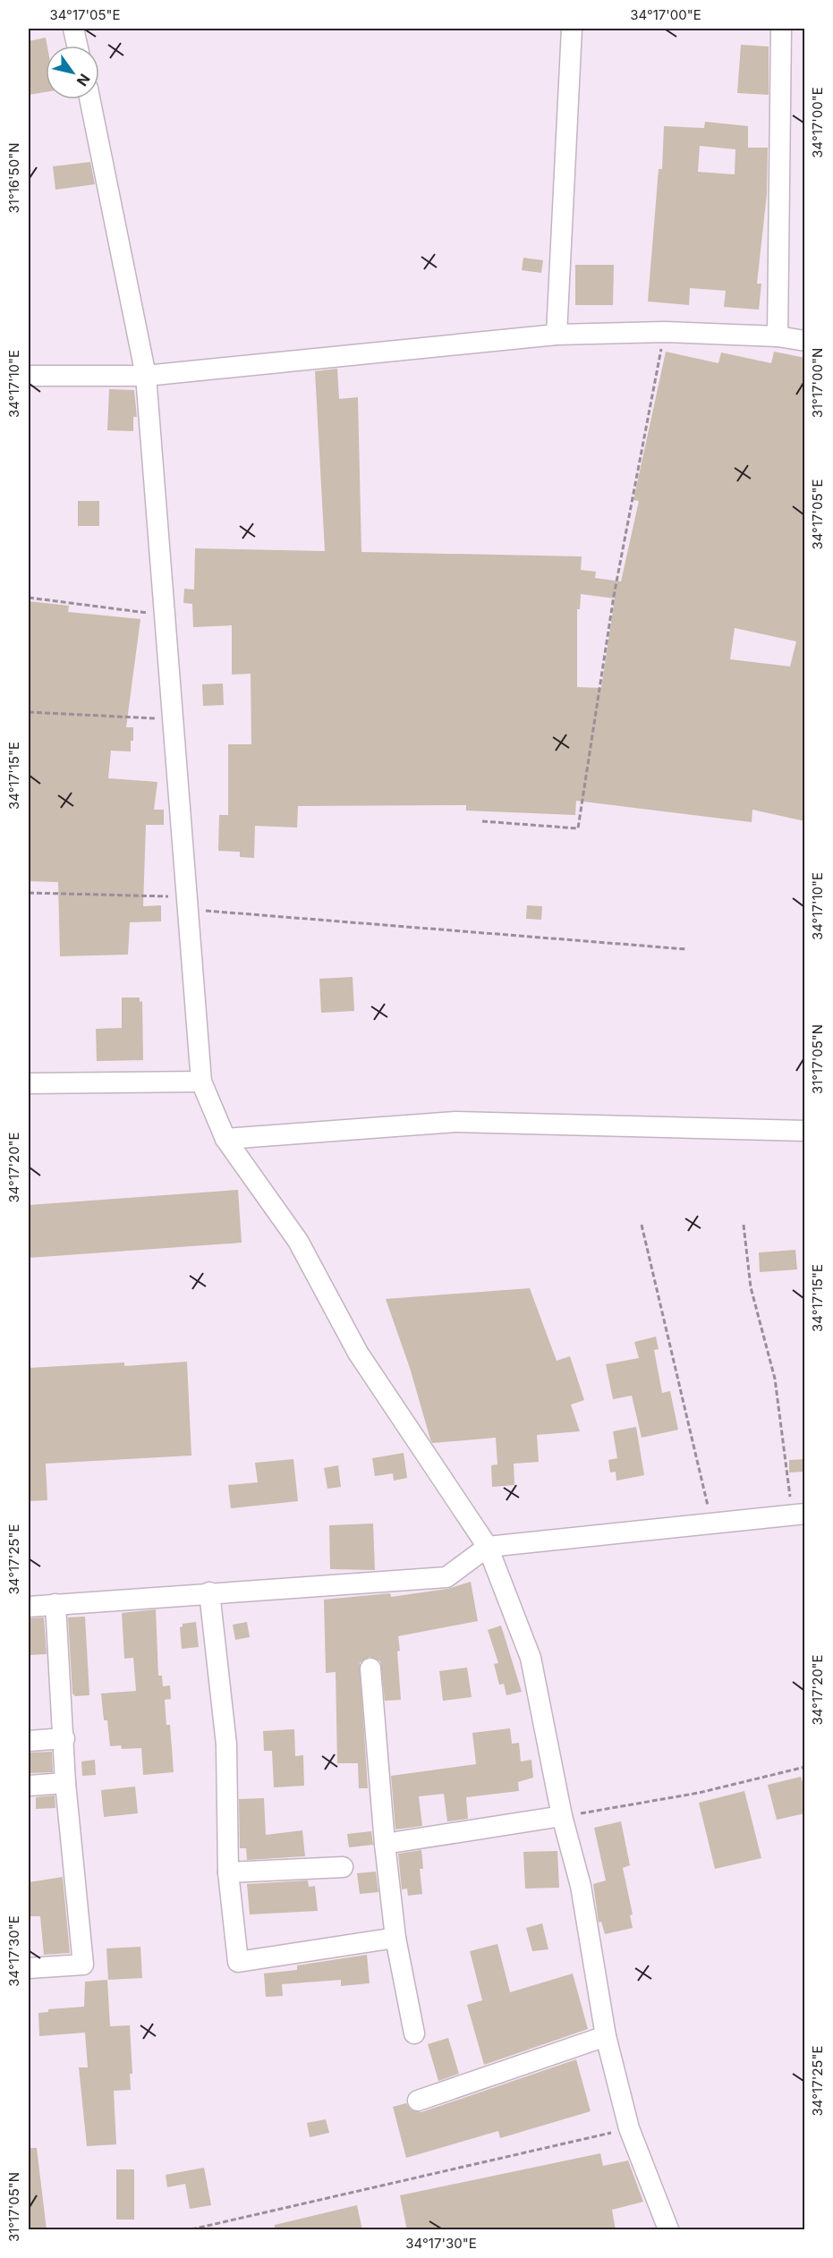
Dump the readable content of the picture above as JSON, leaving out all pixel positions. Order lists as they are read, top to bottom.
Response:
{
  "north": "bottom right",
  "coordinates": [
    "34°17'05\"E",
    "34°17'00\"E",
    "31°16'50\"N",
    "31°17'00\"N",
    "34°17'10\"E",
    "34°17'15\"E",
    "31°17'05\"N",
    "34°17'20\"E",
    "34°17'25\"E",
    "34°17'30\"E"
  ]
}
